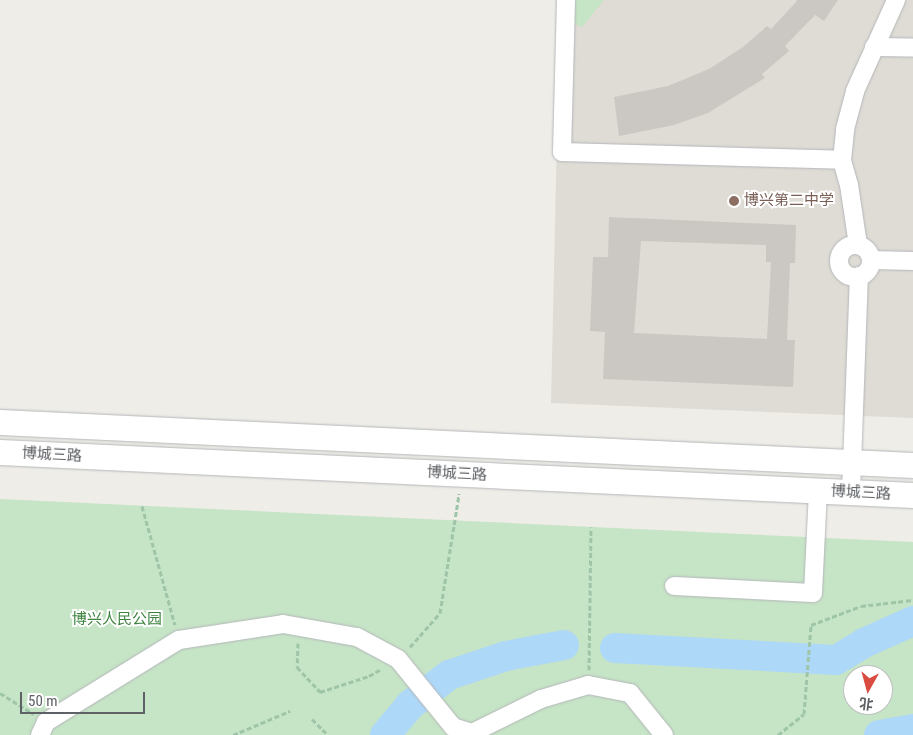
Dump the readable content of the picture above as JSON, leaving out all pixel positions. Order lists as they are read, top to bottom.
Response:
{
  "streets": {
    "main road": ["博城三路"]
  },
  "parks": ["博兴人民公园"],
  "places": ["博兴第二中学"],
  "scale_bar": "50 m",
  "north": "bottom"
}
